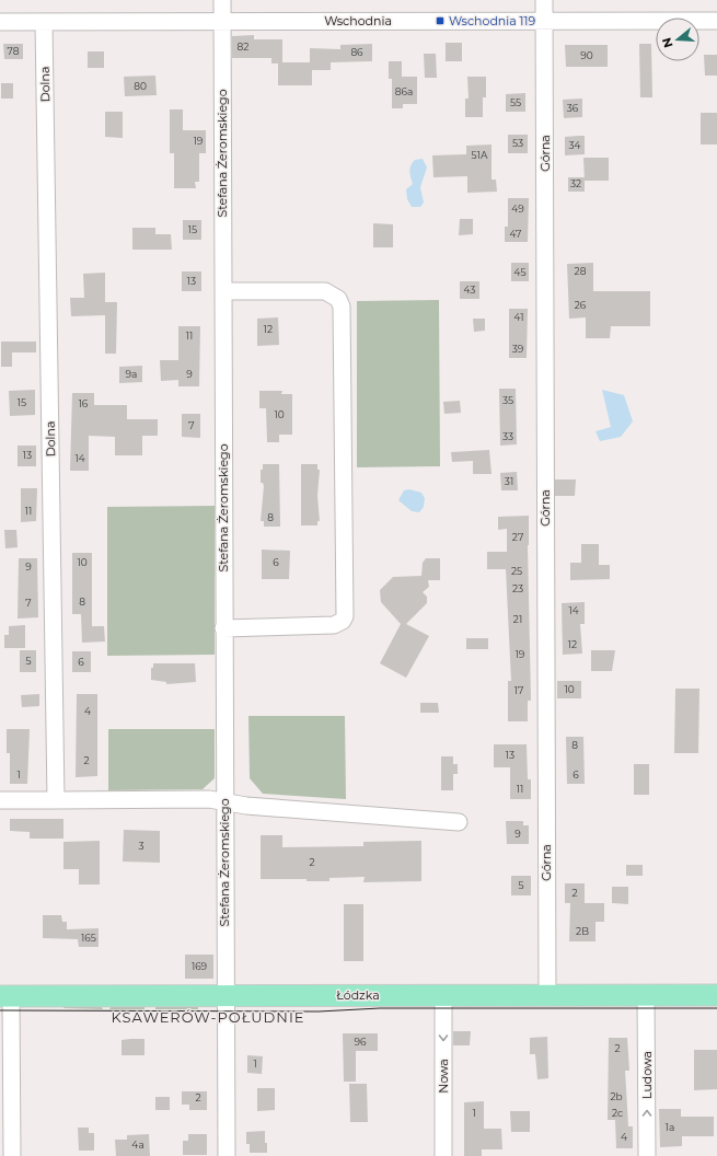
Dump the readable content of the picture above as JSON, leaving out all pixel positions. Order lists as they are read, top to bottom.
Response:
{
  "streets": {
    "main road": ["Łódzka"],
    "street": [
      "Wschodnia",
      "Dolna",
      "Stefana Żeromskiego",
      "Górna",
      "Ludowa",
      "Nowa"
    ]
  },
  "crossings": [
    ["Wschodnia", "Dolna"],
    ["Wschodnia", "Stefana Żeromskiego"],
    ["Wschodnia", "Górna"],
    ["Stefana Żeromskiego", "Łódzka"],
    ["Górna", "Łódzka"],
    ["Łódzka", "Ludowa"],
    ["Łódzka", "Nowa"]
  ],
  "one_way": ["Ludowa", "Nowa"],
  "districts": ["KSAWERÓW-POŁUDNIE"],
  "places": {
    "transit": ["Wschodnia 119"]
  },
  "house_numbers": [
    "82",
    "78",
    "86",
    "90",
    "80",
    "86a",
    "55",
    "36",
    "19",
    "53",
    "34",
    "51A",
    "32",
    "49",
    "15",
    "47",
    "28",
    "45",
    "13",
    "43",
    "26",
    "41",
    "12",
    "11",
    "39",
    "9a",
    "9",
    "35",
    "15",
    "16",
    "10",
    "7",
    "33",
    "13",
    "14",
    "31",
    "11",
    "8",
    "27",
    "10",
    "6",
    "9",
    "25",
    "23",
    "8",
    "7",
    "14",
    "21",
    "12",
    "19",
    "5",
    "6",
    "10",
    "17",
    "4",
    "8",
    "13",
    "2",
    "1",
    "6",
    "11",
    "9",
    "3",
    "2",
    "5",
    "2",
    "2B",
    "165",
    "169",
    "96",
    "2",
    "1",
    "2b",
    "2",
    "1",
    "2c",
    "1a",
    "4",
    "4a"
  ],
  "north": "left"
}
